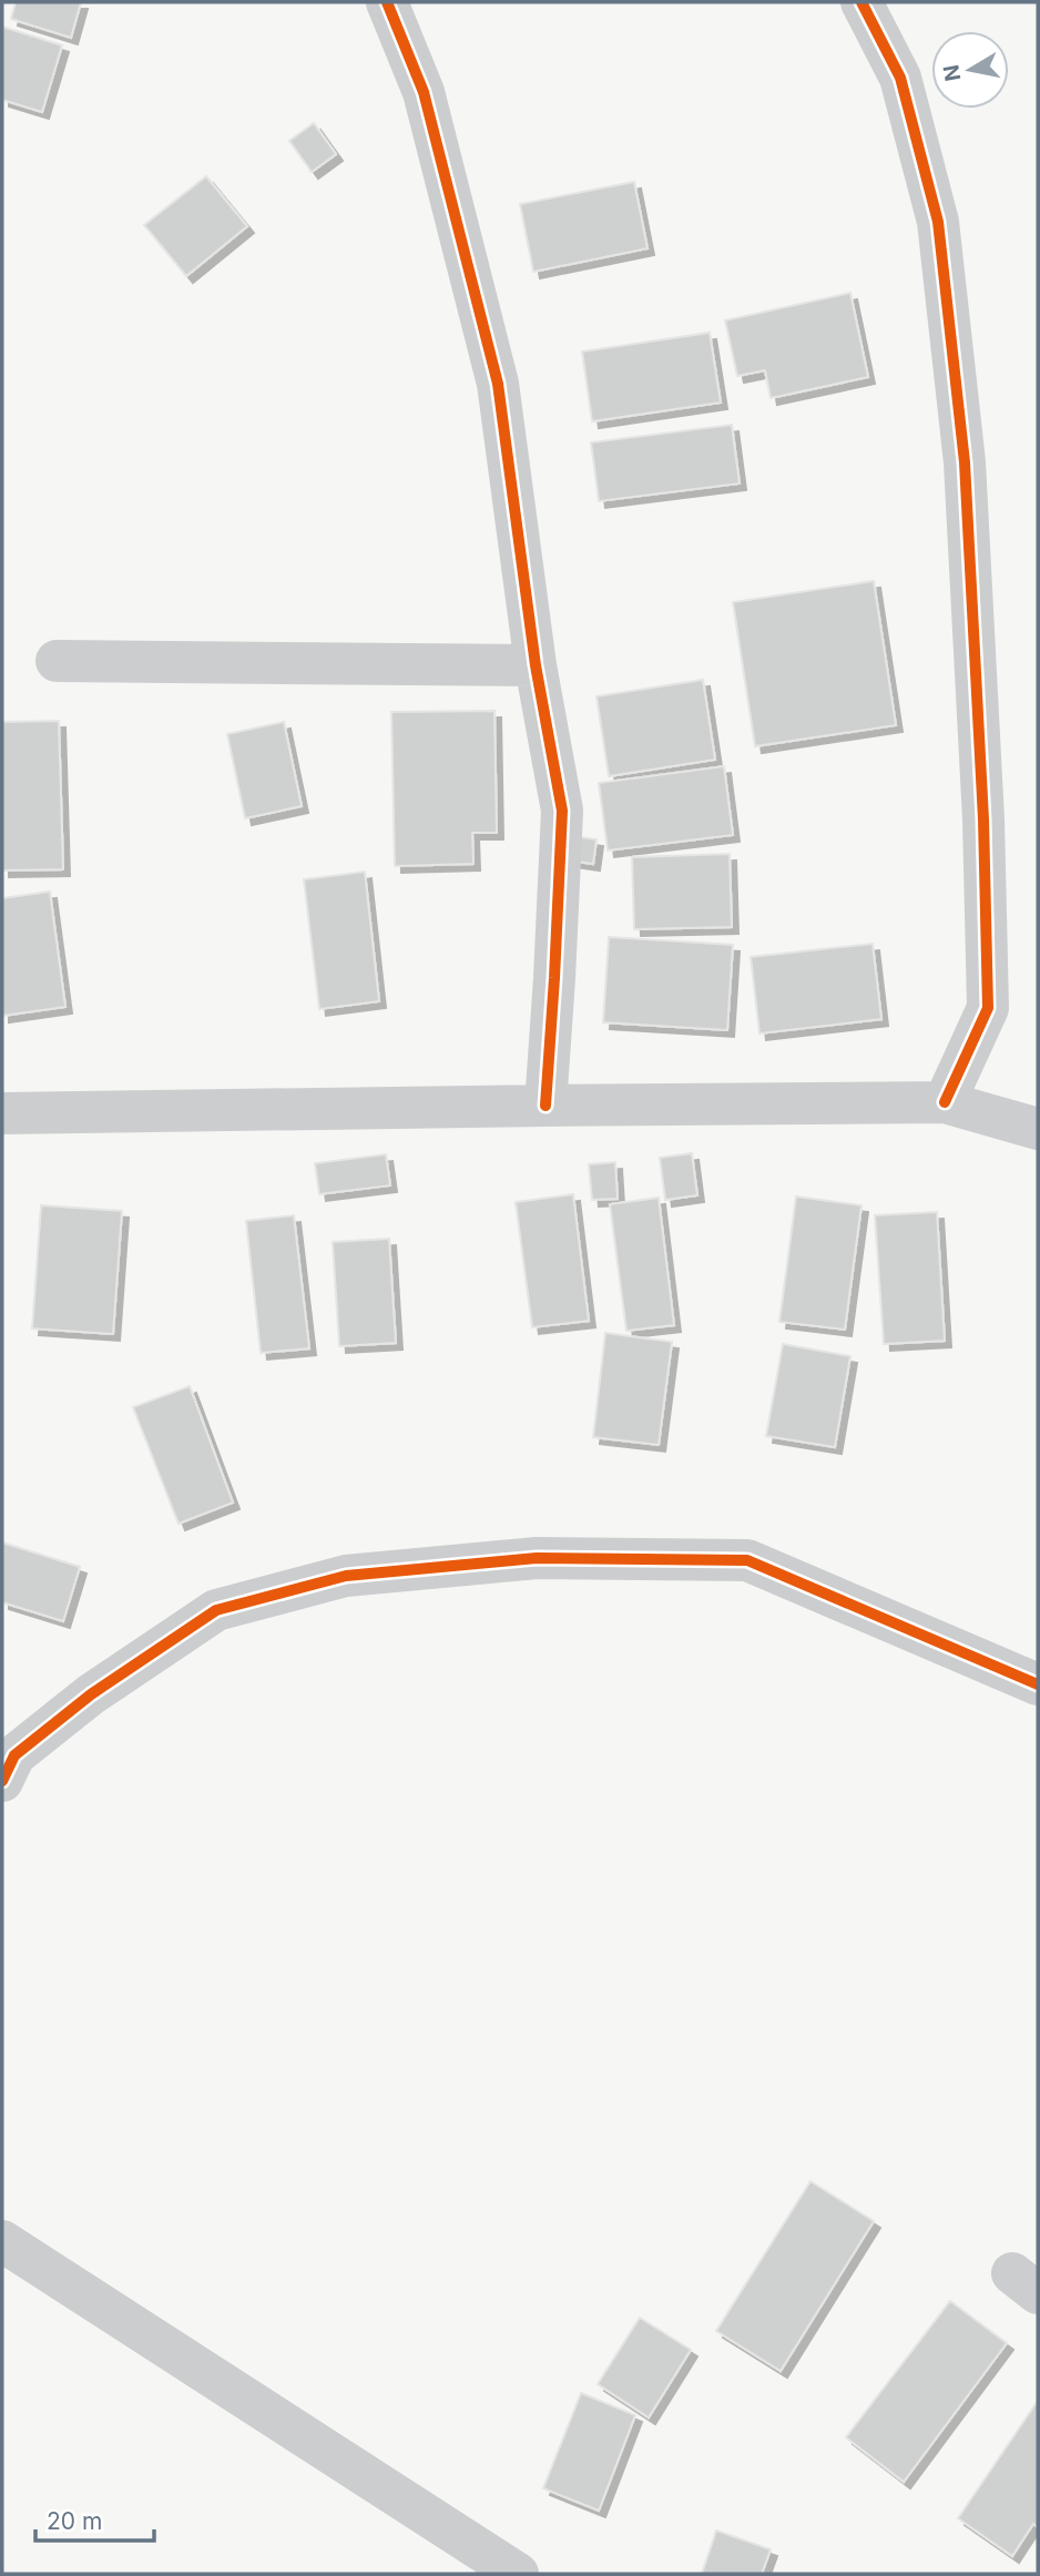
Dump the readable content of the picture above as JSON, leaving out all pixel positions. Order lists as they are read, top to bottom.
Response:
{
  "scale_bar": "20 m",
  "north": "left"
}
